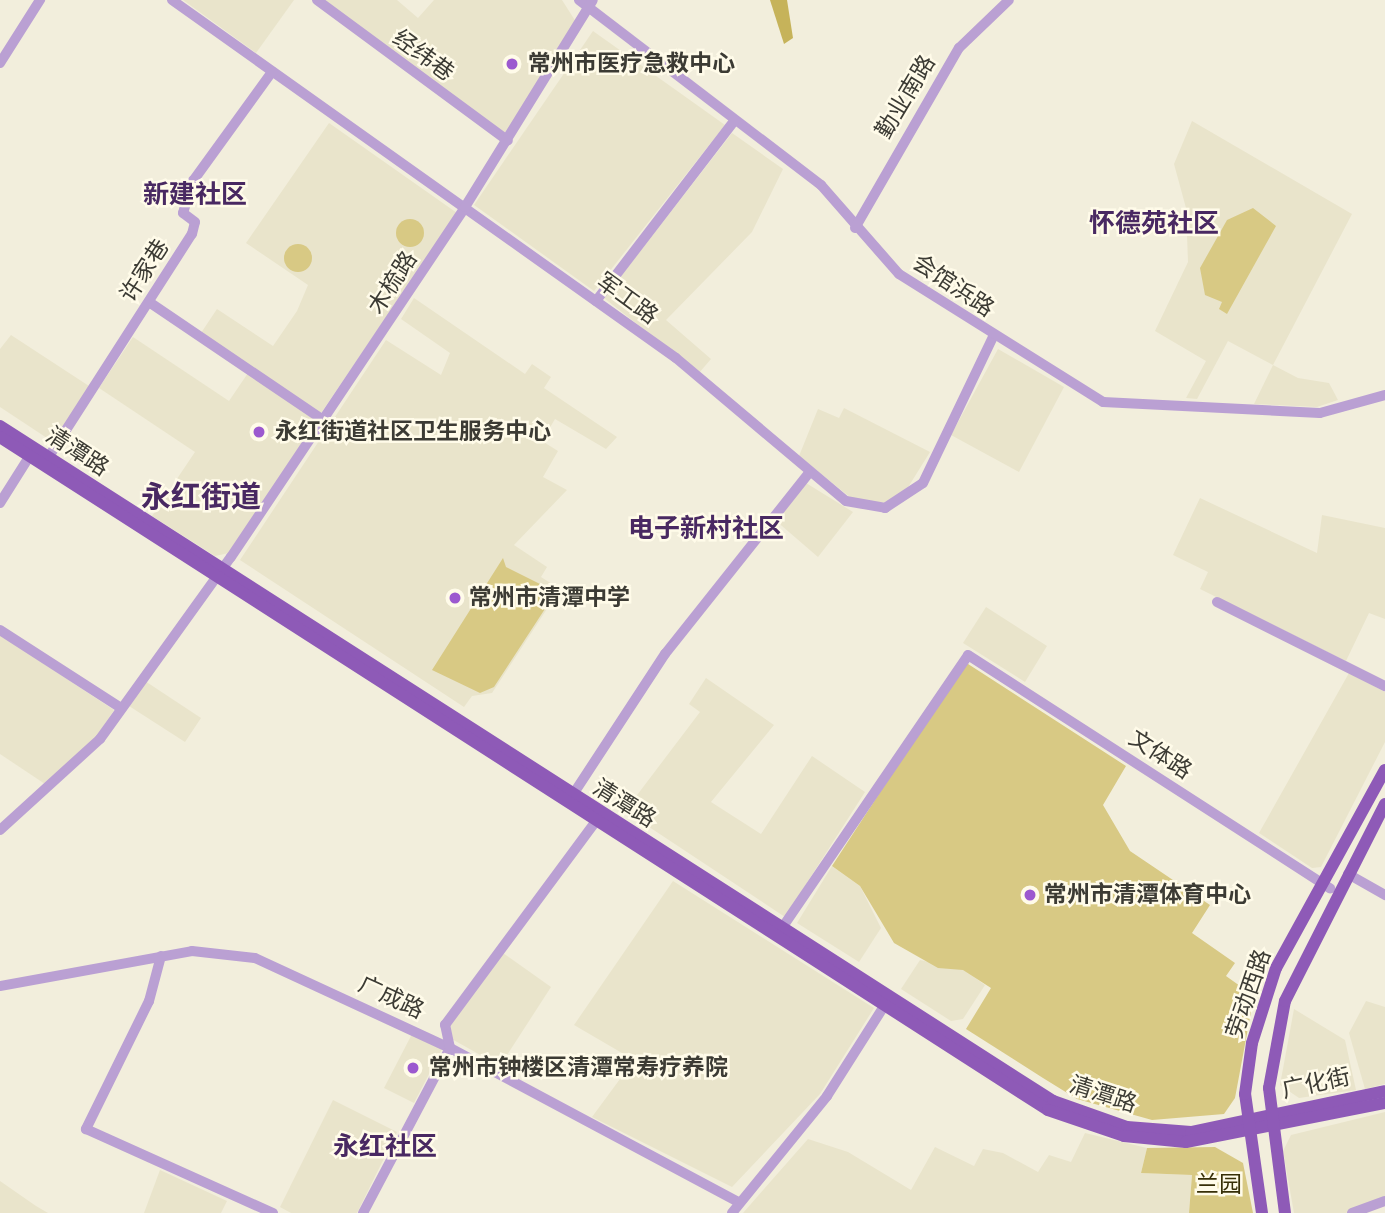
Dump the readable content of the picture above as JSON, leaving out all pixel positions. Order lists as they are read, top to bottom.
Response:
{
  "streets": {
    "main road": ["清潭路", "劳动西路", "广化街"],
    "street": [
      "经纬巷",
      "勤业南路",
      "许家巷",
      "木梳路",
      "会馆浜路",
      "军工路",
      "文体路",
      "广成路"
    ]
  },
  "crossings": [
    ["经纬巷", "木梳路"],
    ["勤业南路", "会馆浜路"],
    ["许家巷", "军工路"],
    ["许家巷", "清潭路"],
    ["木梳路", "会馆浜路"],
    ["木梳路", "军工路"],
    ["木梳路", "清潭路"],
    ["会馆浜路", "军工路"],
    ["清潭路", "文体路"],
    ["清潭路", "劳动西路"],
    ["清潭路", "广化街"],
    ["文体路", "劳动西路"],
    ["劳动西路", "广化街"]
  ],
  "districts": [
    "新建社区",
    "怀德苑社区",
    "永红街道",
    "电子新村社区",
    "永红社区"
  ],
  "parks": ["兰园"],
  "places": [
    "常州市医疗急救中心",
    "永红街道社区卫生服务中心",
    "常州市清潭中学",
    "常州市清潭体育中心",
    "常州市钟楼区清潭常寿疗养院"
  ]
}
